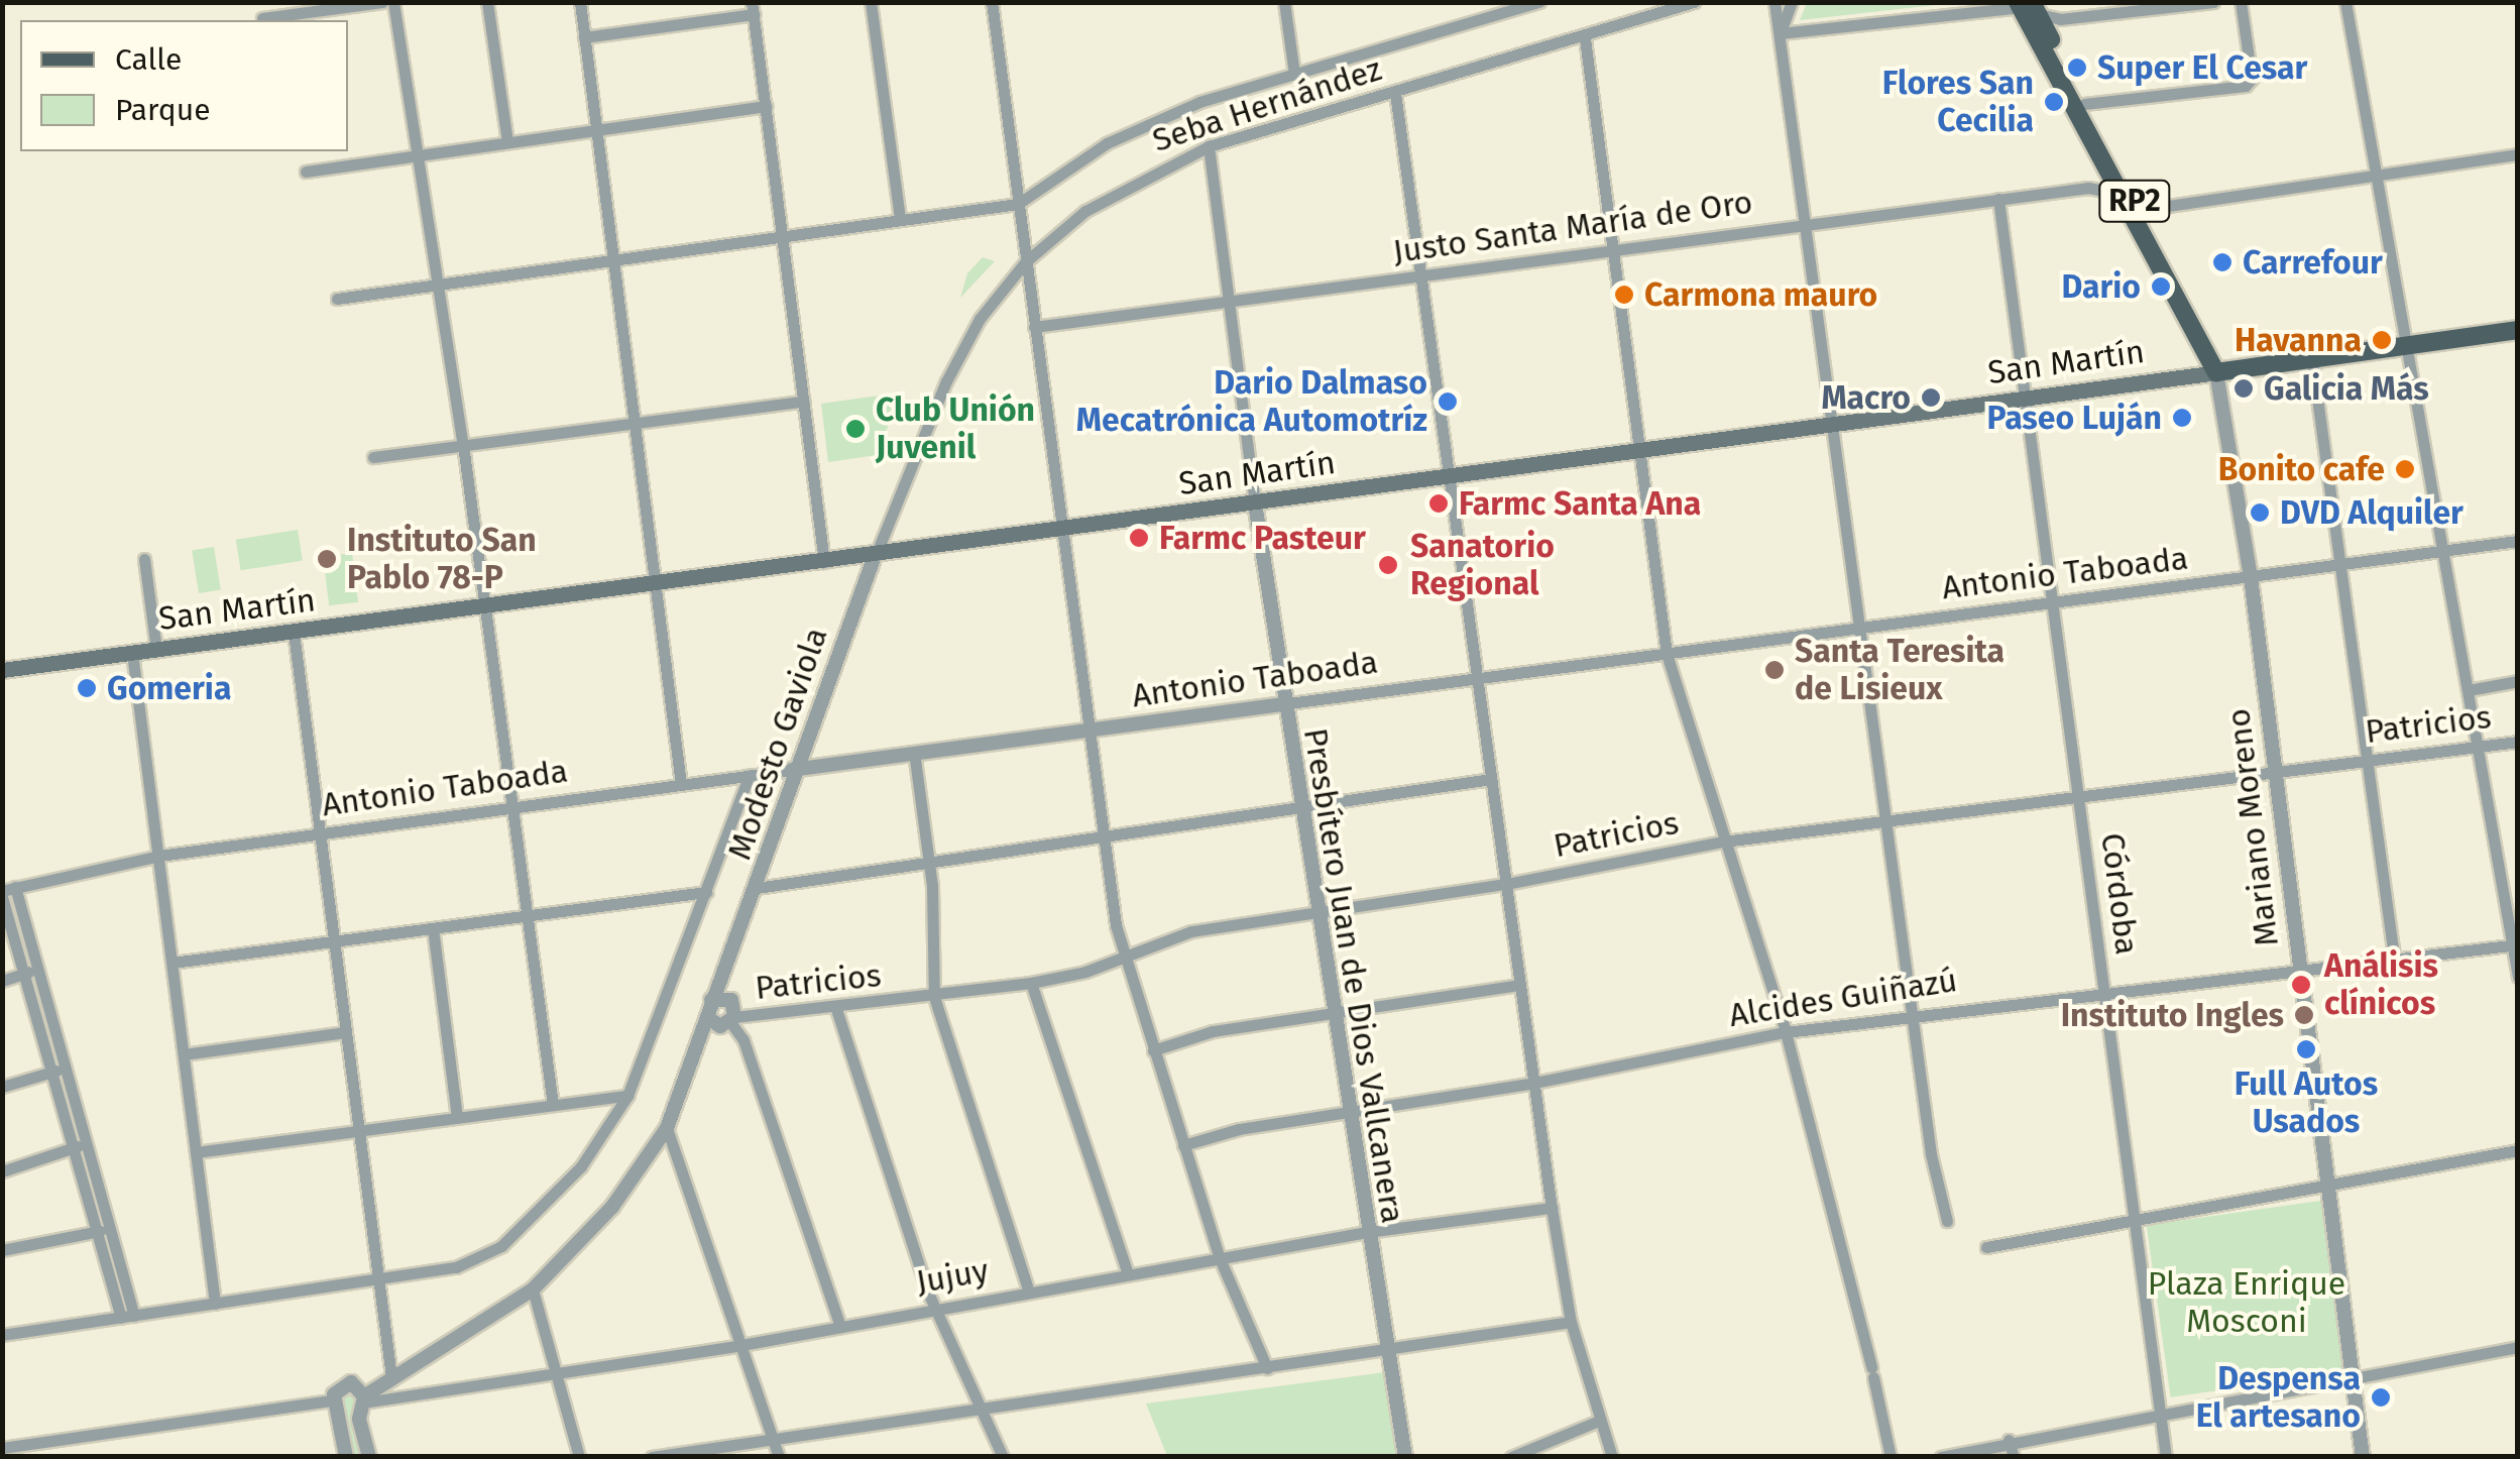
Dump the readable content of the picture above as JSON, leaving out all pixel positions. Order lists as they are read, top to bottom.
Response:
{
  "streets": {
    "main road": ["RP2", "San Martín"],
    "street": [
      "Seba Hernández",
      "Justo Santa María de Oro",
      "Antonio Taboada",
      "Patricios",
      "Modesto Gaviola",
      "Mariano Moreno",
      "Córdoba",
      "Presbítero Juan de Dios Vallcanera",
      "Alcides Guiñazú",
      "Jujuy"
    ]
  },
  "crossings": [
    ["Seba Hernández", "San Martín"],
    ["Seba Hernández", "Modesto Gaviola"],
    ["RP2", "Justo Santa María de Oro"],
    ["RP2", "San Martín"],
    ["RP2", "Mariano Moreno"],
    ["Justo Santa María de Oro", "Córdoba"],
    ["San Martín", "Modesto Gaviola"],
    ["San Martín", "Mariano Moreno"],
    ["San Martín", "Córdoba"],
    ["San Martín", "Presbítero Juan de Dios Vallcanera"],
    ["Antonio Taboada", "Modesto Gaviola"],
    ["Antonio Taboada", "Mariano Moreno"],
    ["Antonio Taboada", "Córdoba"],
    ["Antonio Taboada", "Presbítero Juan de Dios Vallcanera"],
    ["Patricios", "Modesto Gaviola"],
    ["Patricios", "Mariano Moreno"],
    ["Patricios", "Córdoba"],
    ["Patricios", "Presbítero Juan de Dios Vallcanera"],
    ["Mariano Moreno", "Alcides Guiñazú"],
    ["Córdoba", "Alcides Guiñazú"],
    ["Presbítero Juan de Dios Vallcanera", "Alcides Guiñazú"],
    ["Presbítero Juan de Dios Vallcanera", "Jujuy"]
  ],
  "parks": ["Plaza Enrique Mosconi"],
  "places": [
    "Super El Cesar",
    "Flores San Cecilia",
    "Carrefour",
    "Dario",
    "Carmona mauro",
    "Havanna",
    "Galicia Más",
    "Macro",
    "Dario Dalmaso Mecatrónica Automotríz",
    "Paseo Luján",
    "Club Unión Juvenil",
    "Bonito cafe",
    "Farmc Santa Ana",
    "DVD Alquiler",
    "Farmc Pasteur",
    "Instituto San Pablo 78-P",
    "Sanatorio Regional",
    "Santa Teresita de Lisieux",
    "Gomeria",
    "Análisis clínicos",
    "Instituto Ingles",
    "Full Autos Usados",
    "Despensa El artesano"
  ],
  "legend": ["Calle", "Parque"]
}
